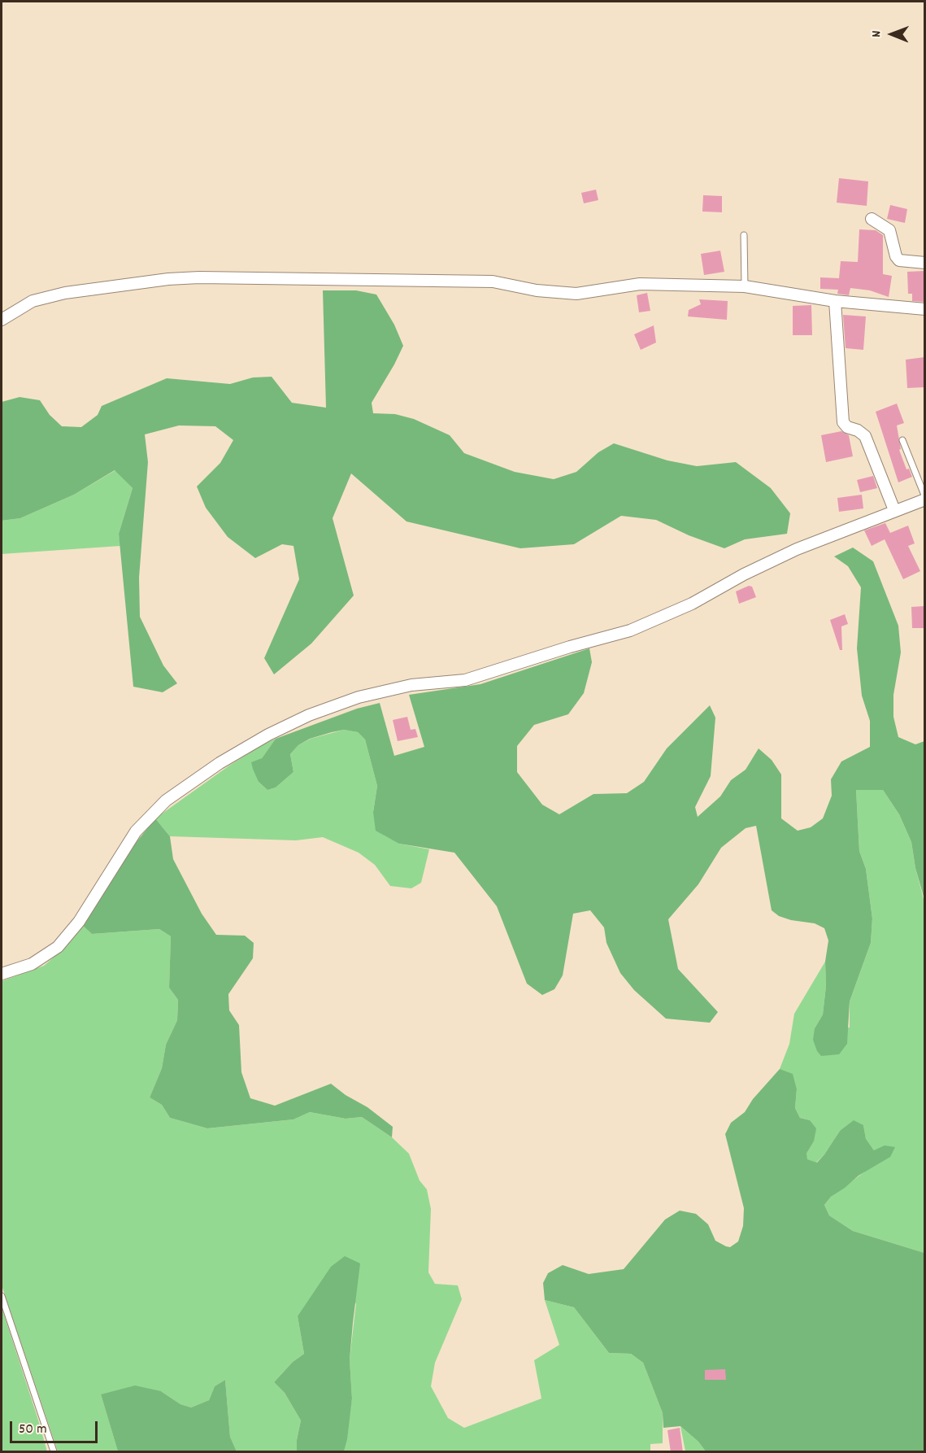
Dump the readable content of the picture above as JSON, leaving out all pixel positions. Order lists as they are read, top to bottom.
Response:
{
  "scale_bar": "50 m",
  "north": "left"
}
